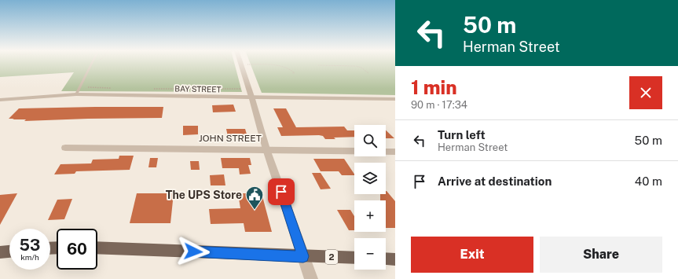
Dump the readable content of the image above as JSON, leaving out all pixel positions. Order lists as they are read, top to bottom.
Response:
{
  "streets": {
    "main road": ["2"],
    "street": ["BAY STREET", "JOHN STREET"]
  },
  "places": {
    "public building": ["The UPS Store"]
  },
  "page": {
    "turn": ["50 m", "Herman Street"],
    "heading": ["1 min", "90 m · 17:34"],
    "list": [
      {
        "name": "Turn left",
        "note": "Herman Street",
        "value": "50 m"
      },
      {
        "name": "Arrive at destination",
        "value": "40 m"
      }
    ],
    "map_buttons": ["+", "−"],
    "speed": "53 km/h",
    "limit": "60",
    "buttons": ["Exit", "Share"]
  }
}
